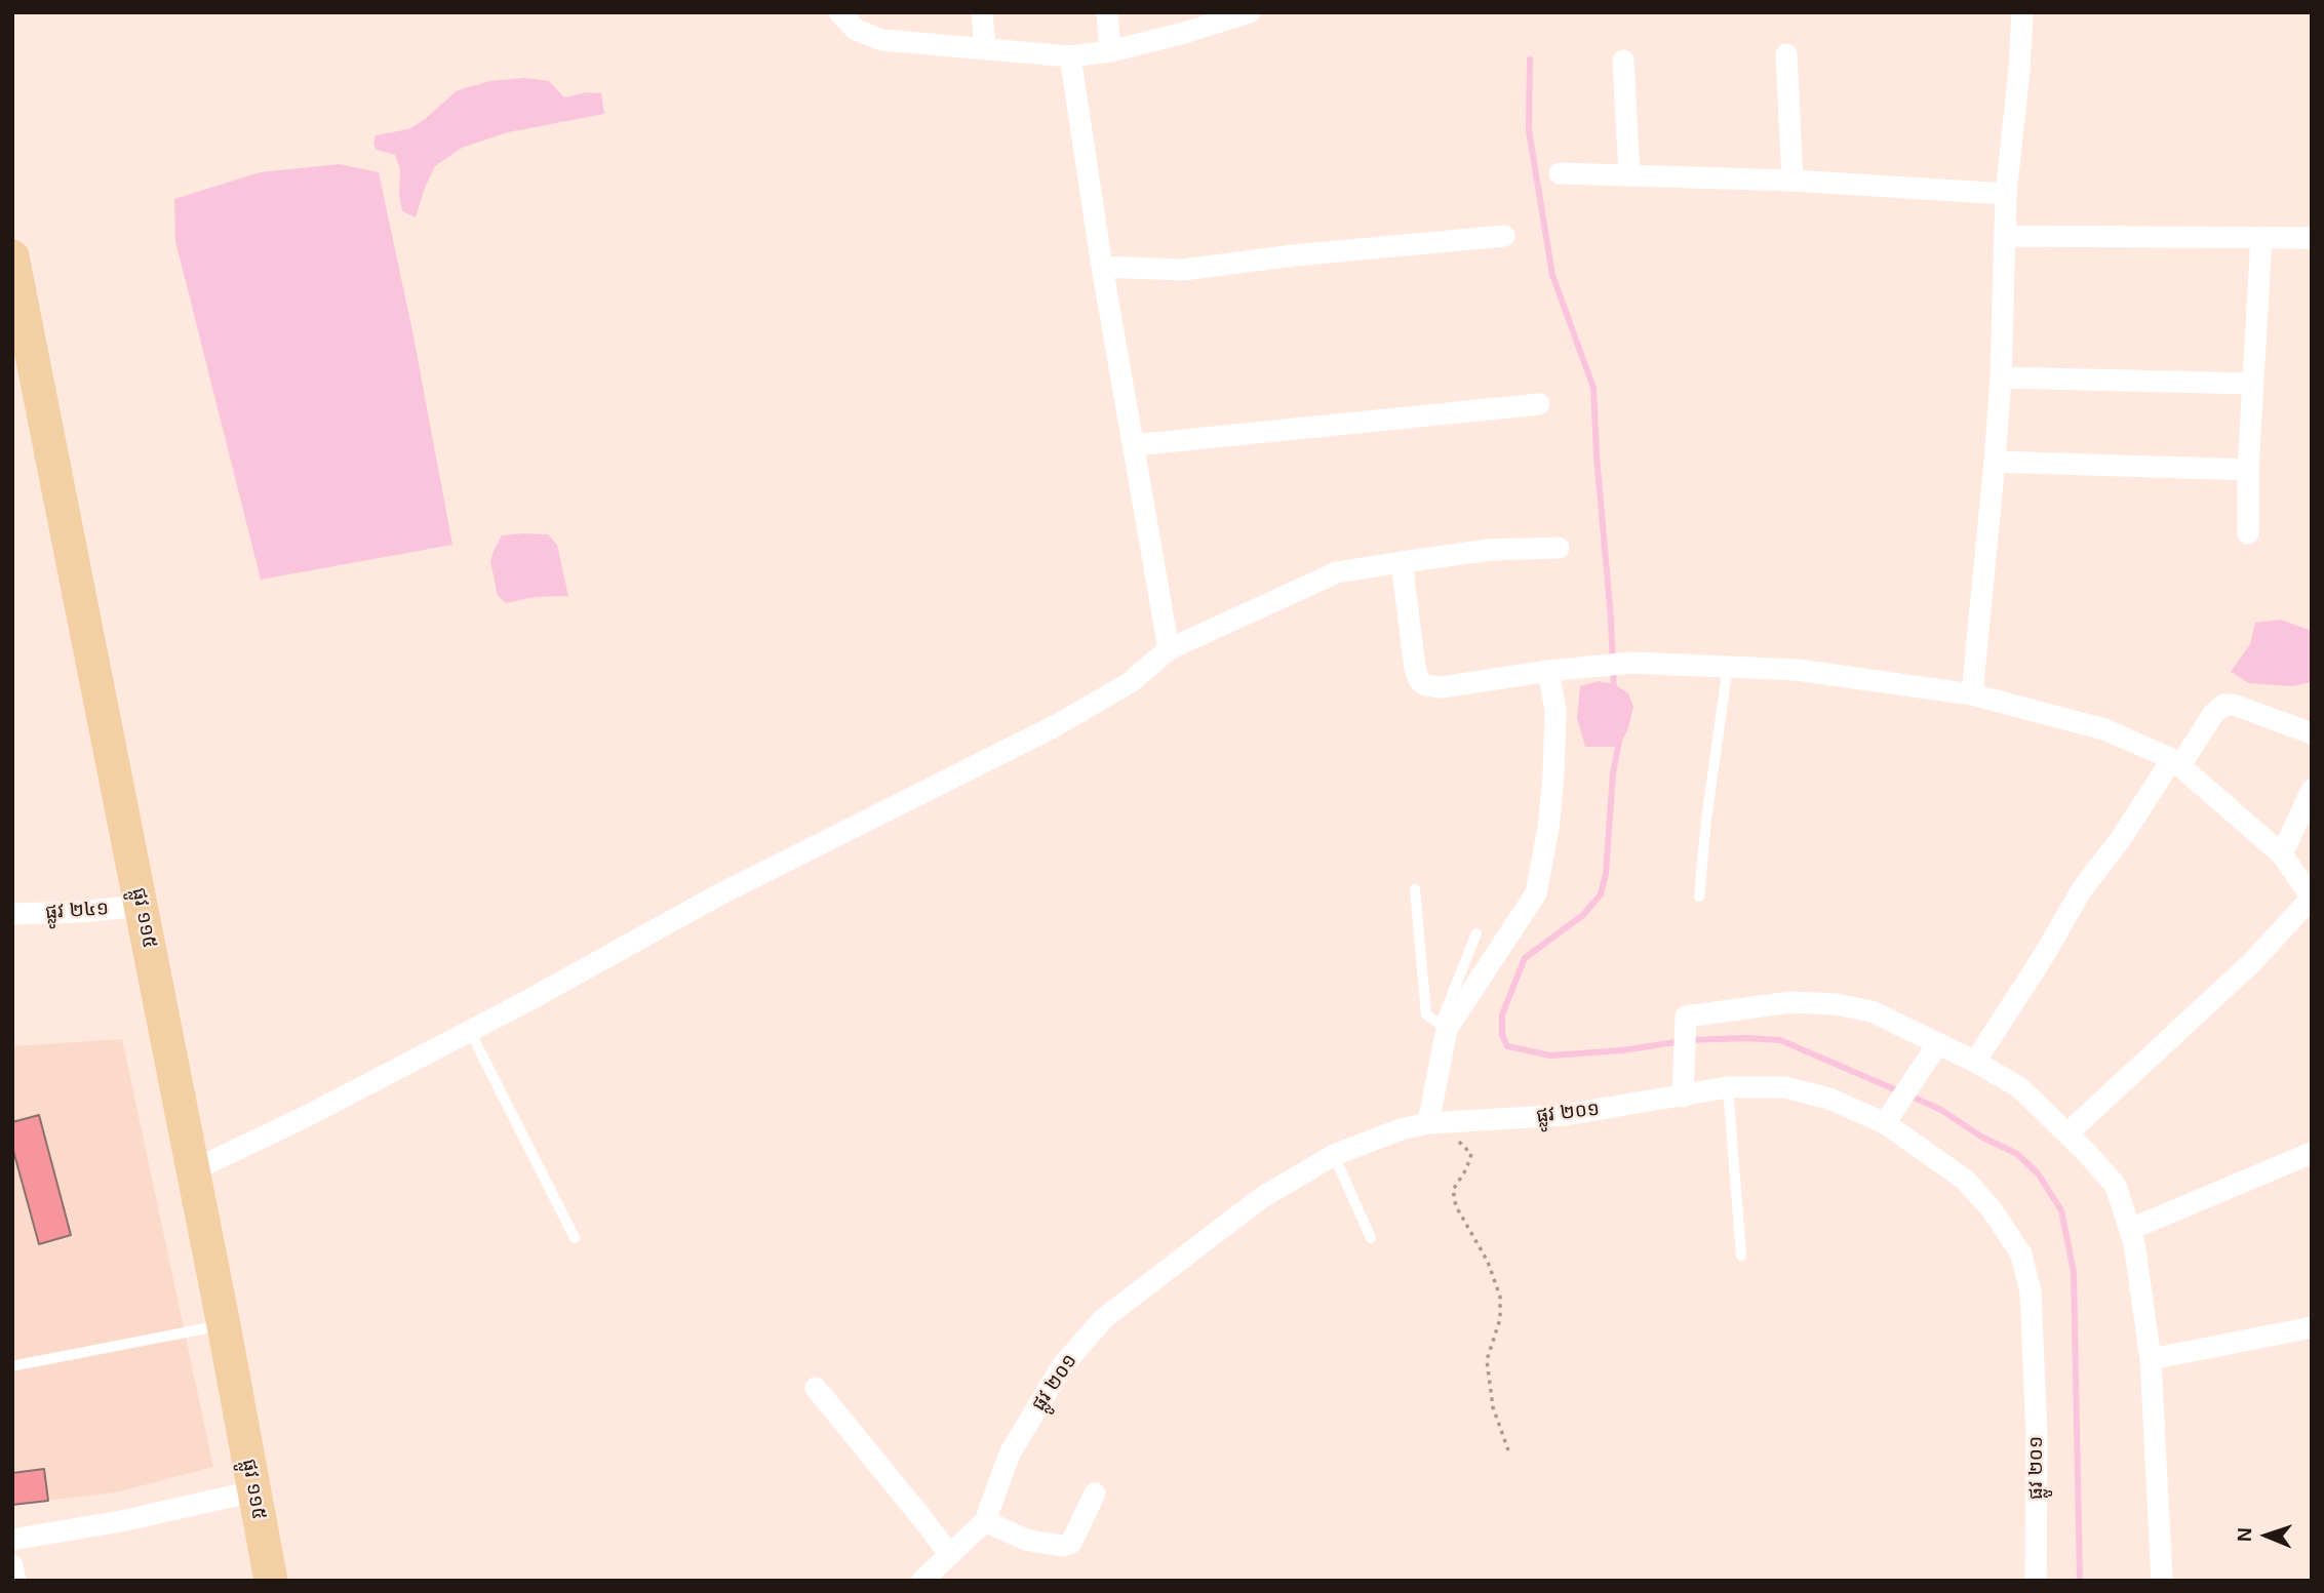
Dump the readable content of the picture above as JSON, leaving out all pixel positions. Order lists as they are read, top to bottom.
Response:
{
  "streets": {
    "main road": ["ផ្លូវ ១១៥"],
    "street": ["ផ្លូវ ២៤១", "ផ្លូវ ២០១"]
  },
  "crossings": [
    ["ផ្លូវ ២៤១", "ផ្លូវ ១១៥"]
  ],
  "north": "left"
}
